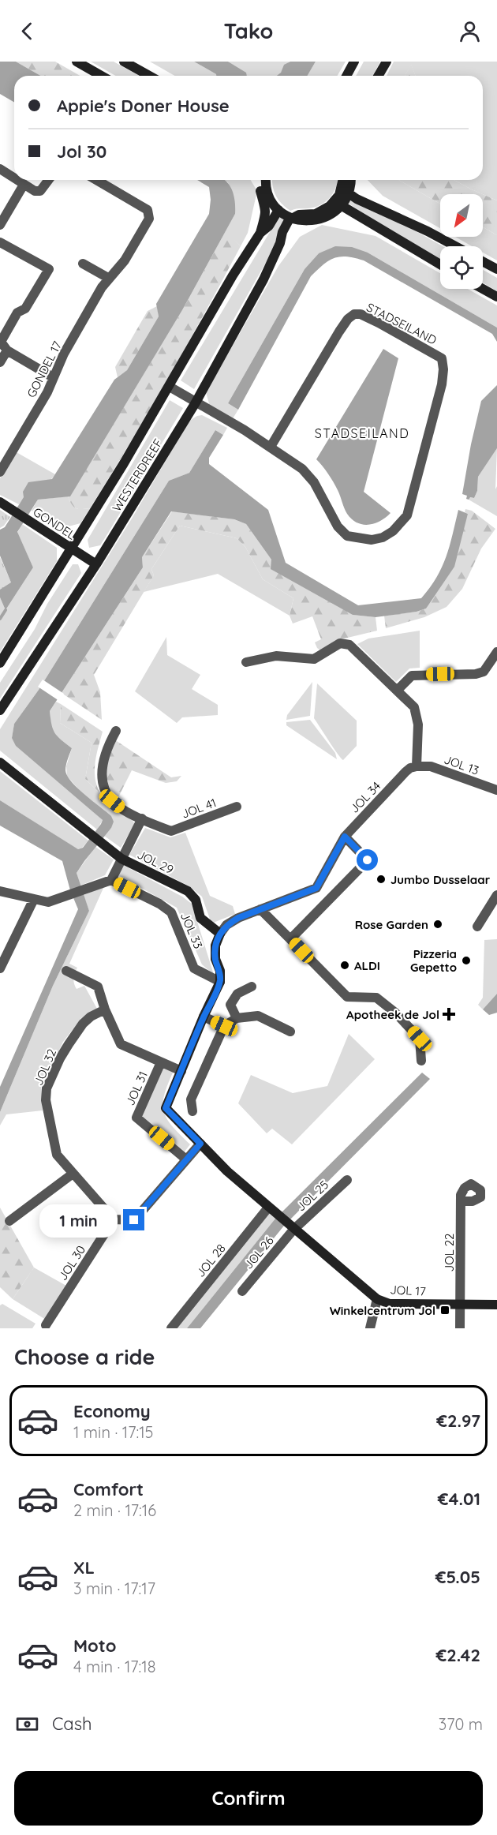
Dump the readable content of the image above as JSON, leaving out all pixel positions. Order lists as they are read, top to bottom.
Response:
{
  "streets": {
    "main road": [
      "WESTERDREEF",
      "GONDEL",
      "JOL 29",
      "JOL 17"
    ],
    "street": [
      "STADSEILAND",
      "GONDEL 17",
      "JOL 13",
      "JOL 34",
      "JOL 41",
      "JOL 33",
      "JOL 32",
      "JOL 31",
      "JOL 25",
      "JOL 26",
      "JOL 22",
      "JOL 28",
      "JOL 30"
    ]
  },
  "crossings": [
    ["STADSEILAND", "WESTERDREEF"],
    ["WESTERDREEF", "GONDEL"],
    ["JOL 13", "JOL 34"],
    ["JOL 34", "JOL 29"],
    ["JOL 32", "JOL 30"],
    ["JOL 25", "JOL 26"],
    ["JOL 25", "JOL 17"],
    ["JOL 26", "JOL 17"],
    ["JOL 22", "JOL 17"]
  ],
  "districts": ["STADSEILAND"],
  "places": {
    "other": [
      "Jumbo Dusselaar",
      "Rose Garden",
      "Pizzeria Gepetto",
      "ALDI"
    ],
    "health": ["Apotheek de Jol"],
    "transit": ["Winkelcentrum Jol"]
  },
  "north": "bottom left",
  "page": {
    "header": "Tako",
    "banner": ["Appie's Doner House", "Jol 30"],
    "bubble": "1 min",
    "heading": "Choose a ride",
    "list": [
      {
        "name": "Economy",
        "note": "1 min · 17:15",
        "value": "€2.97"
      },
      {
        "name": "Comfort",
        "note": "2 min · 17:16",
        "value": "€4.01"
      },
      {
        "name": "XL",
        "note": "3 min · 17:17",
        "value": "€5.05"
      },
      {
        "name": "Moto",
        "note": "4 min · 17:18",
        "value": "€2.42"
      }
    ],
    "pay": ["Cash", "370 m"],
    "buttons": "Confirm"
  }
}
